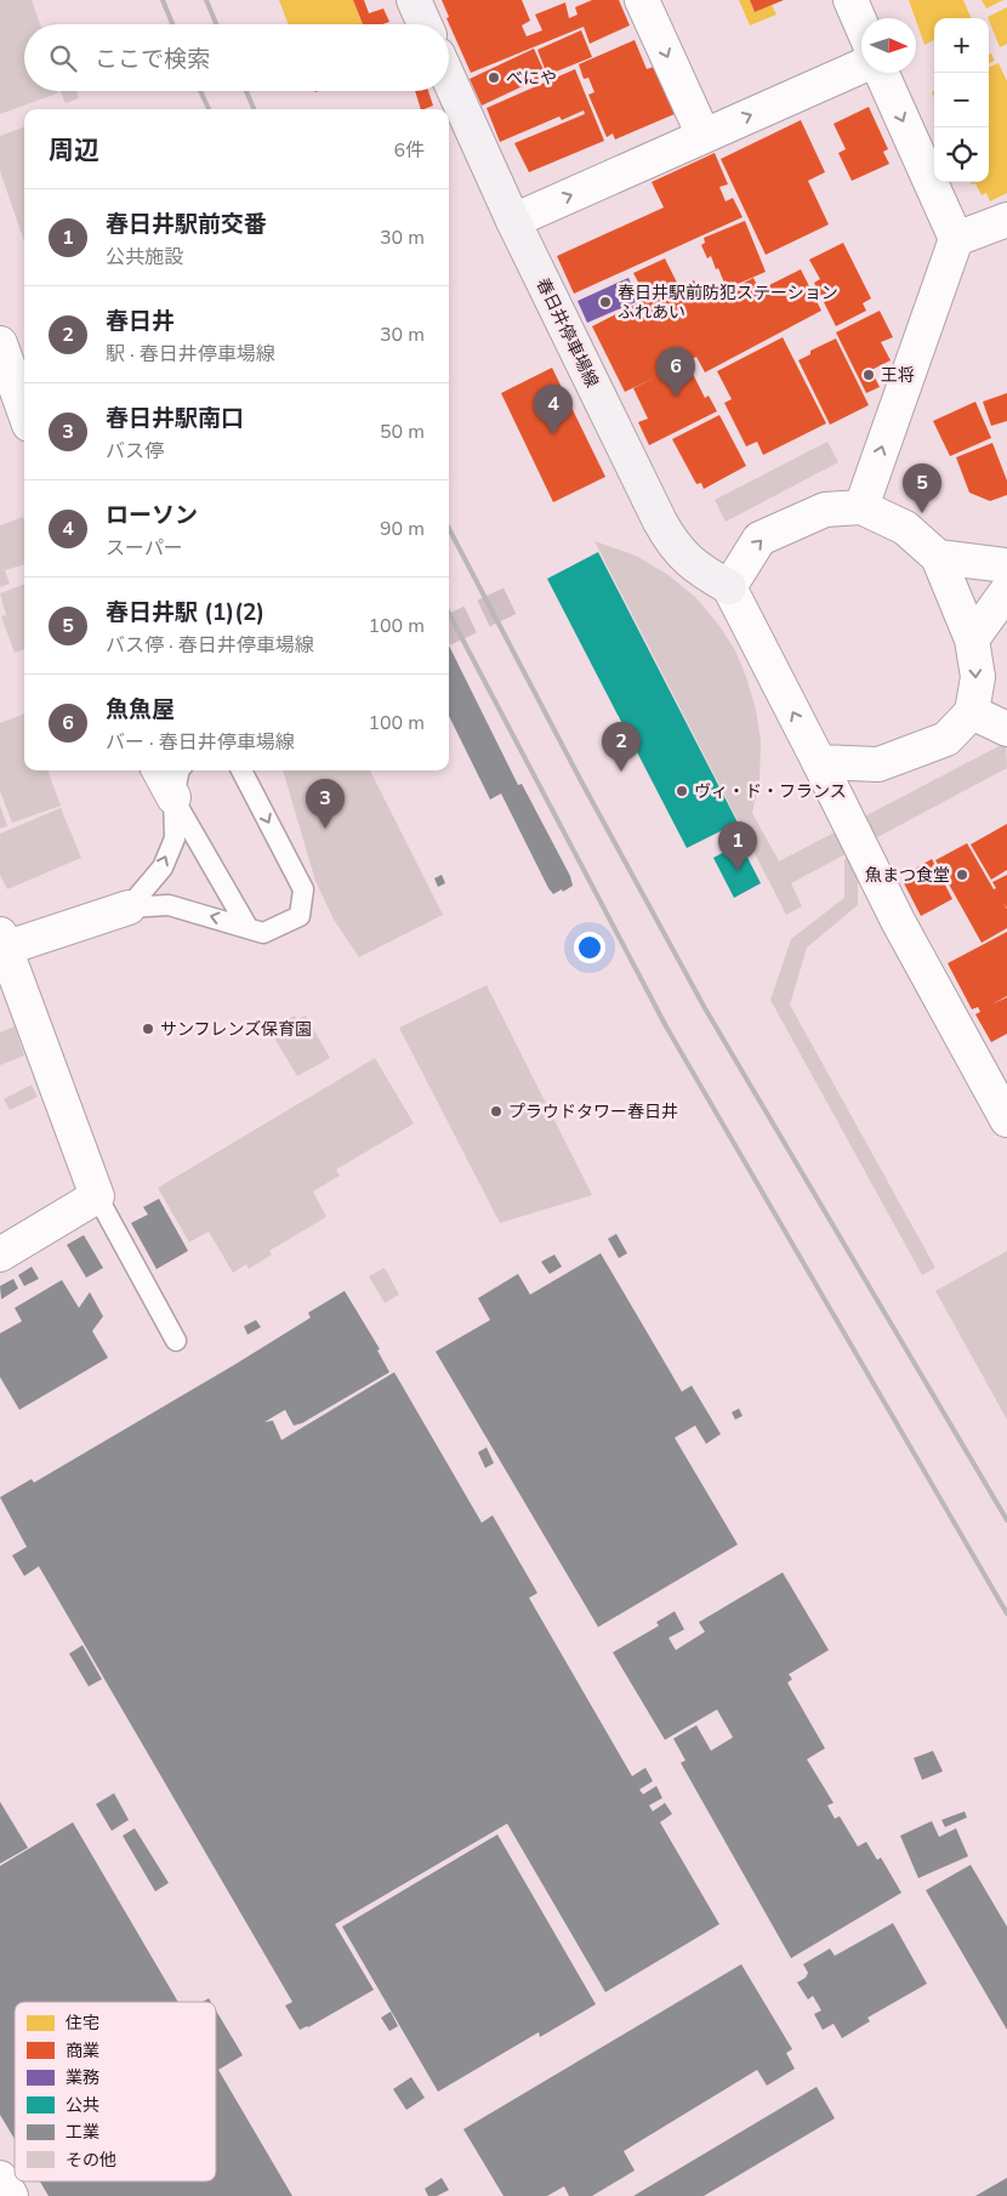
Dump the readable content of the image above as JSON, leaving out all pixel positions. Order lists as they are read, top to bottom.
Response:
{
  "streets": {
    "main road": ["春日井停車場線"]
  },
  "places": [
    "べにや",
    "春日井駅前防犯ステーション ふれあい",
    "王将",
    "ヴィ・ド・フランス",
    "魚まつ食堂",
    "サンフレンズ保育園",
    "プラウドタワー春日井"
  ],
  "legend": [
    "住宅",
    "商業",
    "業務",
    "公共",
    "工業",
    "その他"
  ],
  "north": "right",
  "page": {
    "map_buttons": ["+", "−"],
    "search": "ここで検索",
    "heading": ["周辺", "6件"],
    "list": [
      {
        "mark": "1",
        "name": "春日井駅前交番",
        "note": "公共施設",
        "value": "30 m"
      },
      {
        "mark": "2",
        "name": "春日井",
        "note": "駅 · 春日井停車場線",
        "value": "30 m"
      },
      {
        "mark": "3",
        "name": "春日井駅南口",
        "note": "バス停",
        "value": "50 m"
      },
      {
        "mark": "4",
        "name": "ローソン",
        "note": "スーパー",
        "value": "90 m"
      },
      {
        "mark": "5",
        "name": "春日井駅 (1)(2)",
        "note": "バス停 · 春日井停車場線",
        "value": "100 m"
      },
      {
        "mark": "6",
        "name": "魚魚屋",
        "note": "バー · 春日井停車場線",
        "value": "100 m"
      }
    ],
    "pins": [
      "6",
      "4",
      "5",
      "2",
      "3",
      "1"
    ]
  }
}
